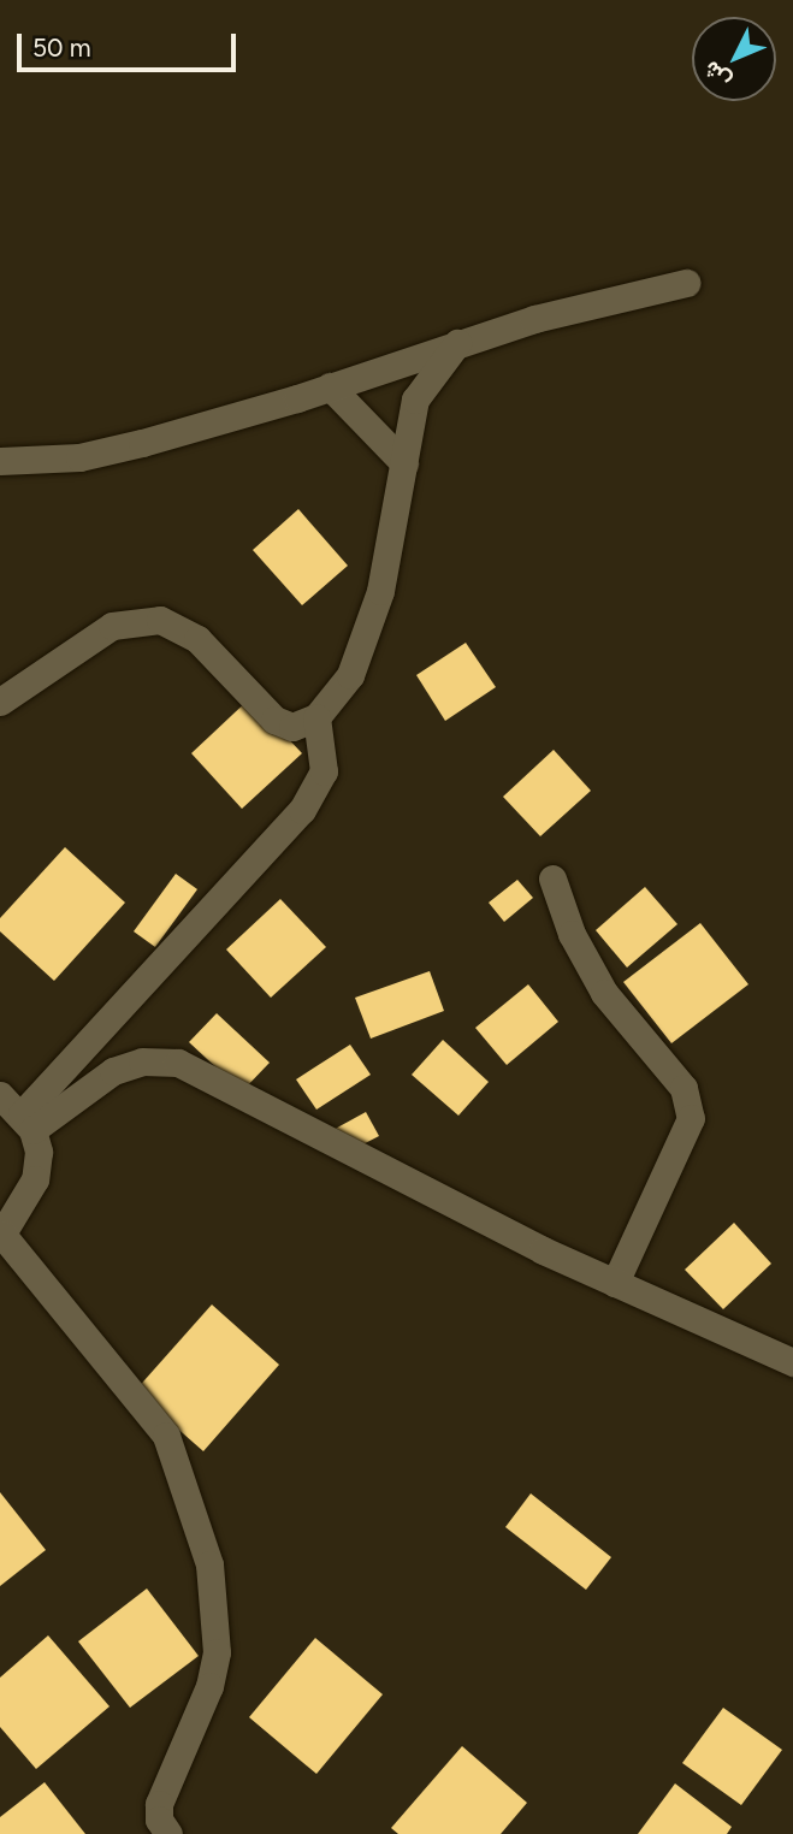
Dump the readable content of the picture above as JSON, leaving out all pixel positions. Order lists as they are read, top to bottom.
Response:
{
  "scale_bar": "50 m",
  "north": "bottom left"
}
